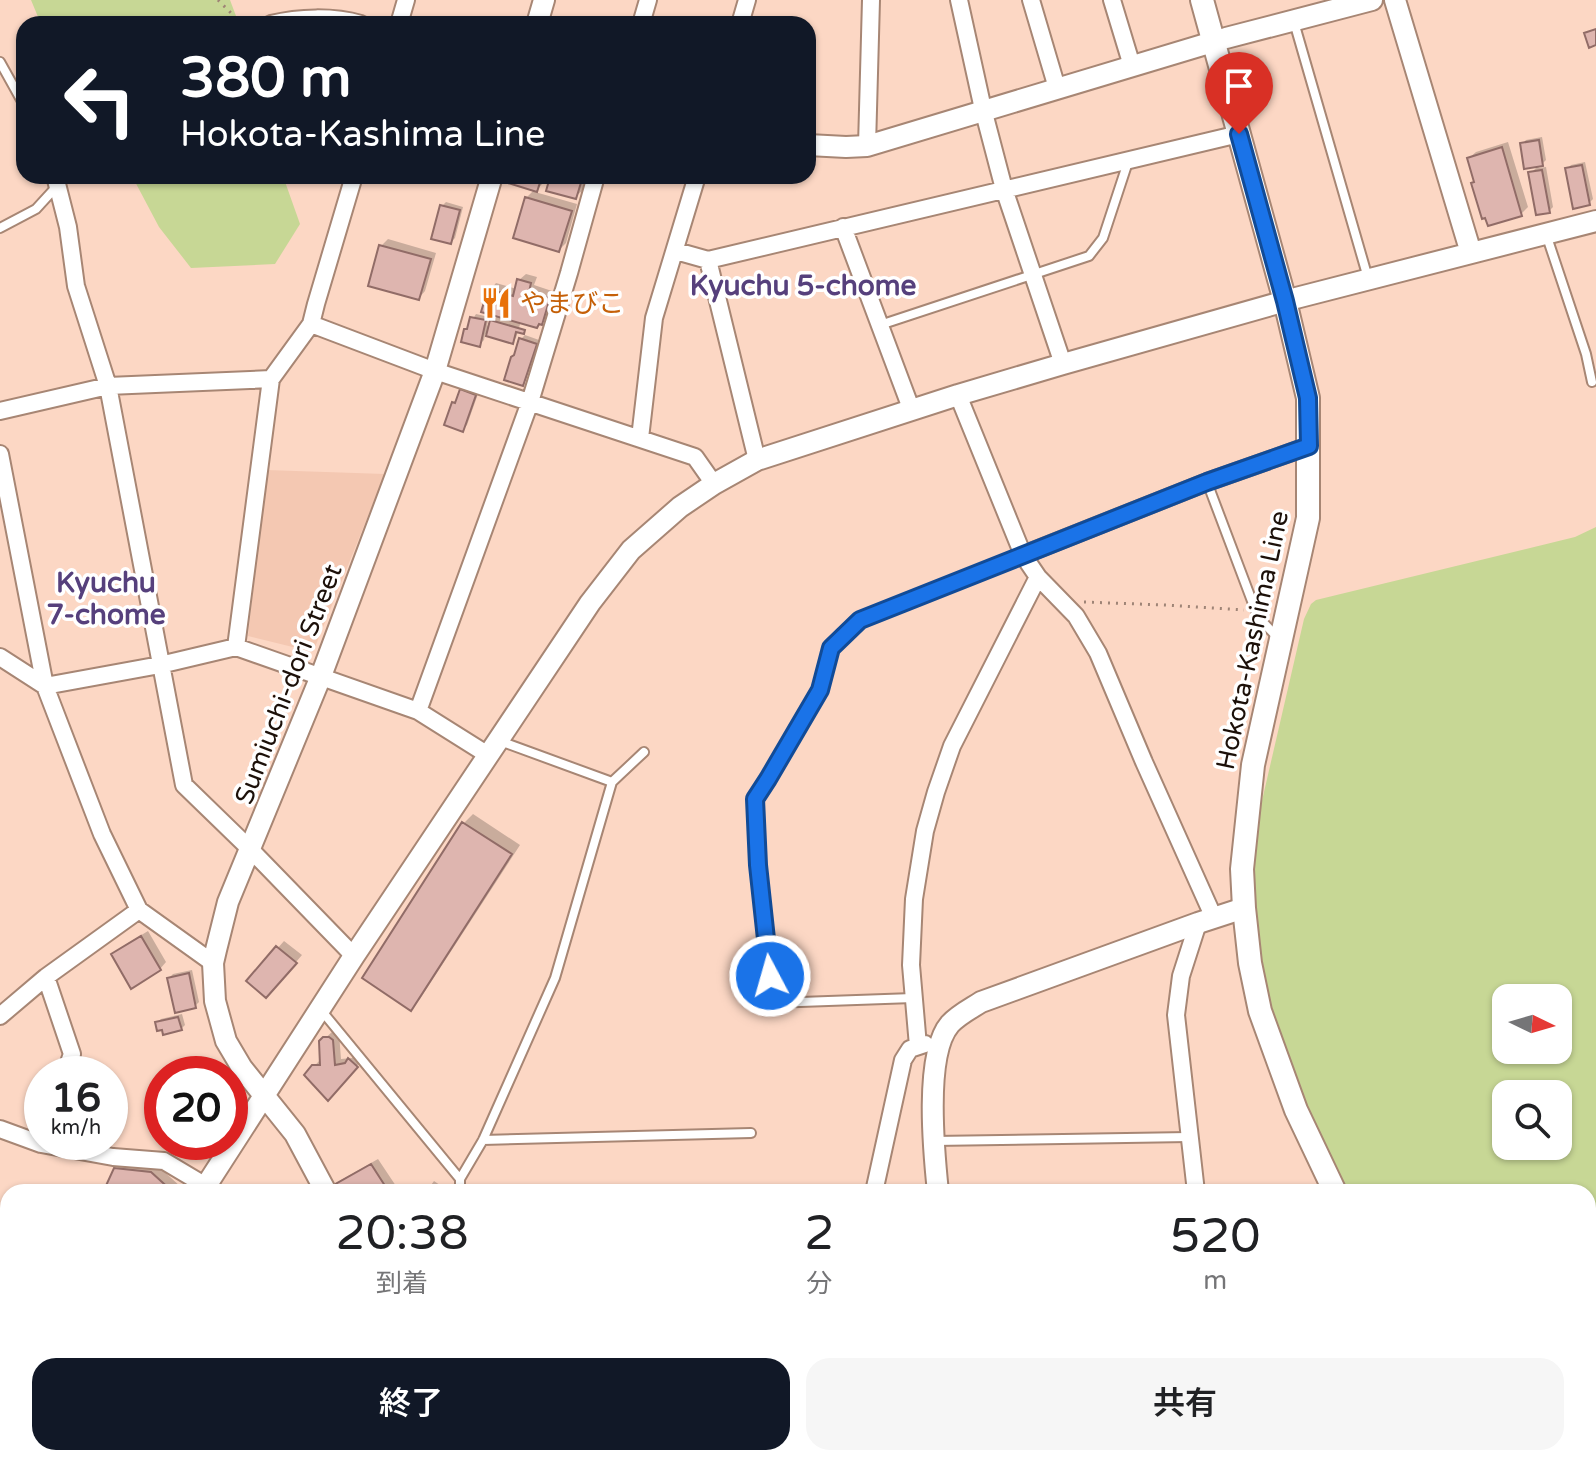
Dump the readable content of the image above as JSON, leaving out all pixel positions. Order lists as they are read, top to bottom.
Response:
{
  "streets": {
    "main road": ["Hokota-Kashima Line"],
    "street": ["Sumiuchi-dori Street"]
  },
  "districts": ["Kyuchu 5-chome", "Kyuchu 7-chome"],
  "places": {
    "restaurant": ["やまびこ"]
  },
  "north": "right",
  "page": {
    "turn": ["380 m", "Hokota-Kashima Line"],
    "speed": "16 km/h",
    "limit": "20",
    "eta": [
      "20:38",
      "到着",
      "2",
      "分",
      "520",
      "m"
    ],
    "buttons": ["終了", "共有"]
  }
}
